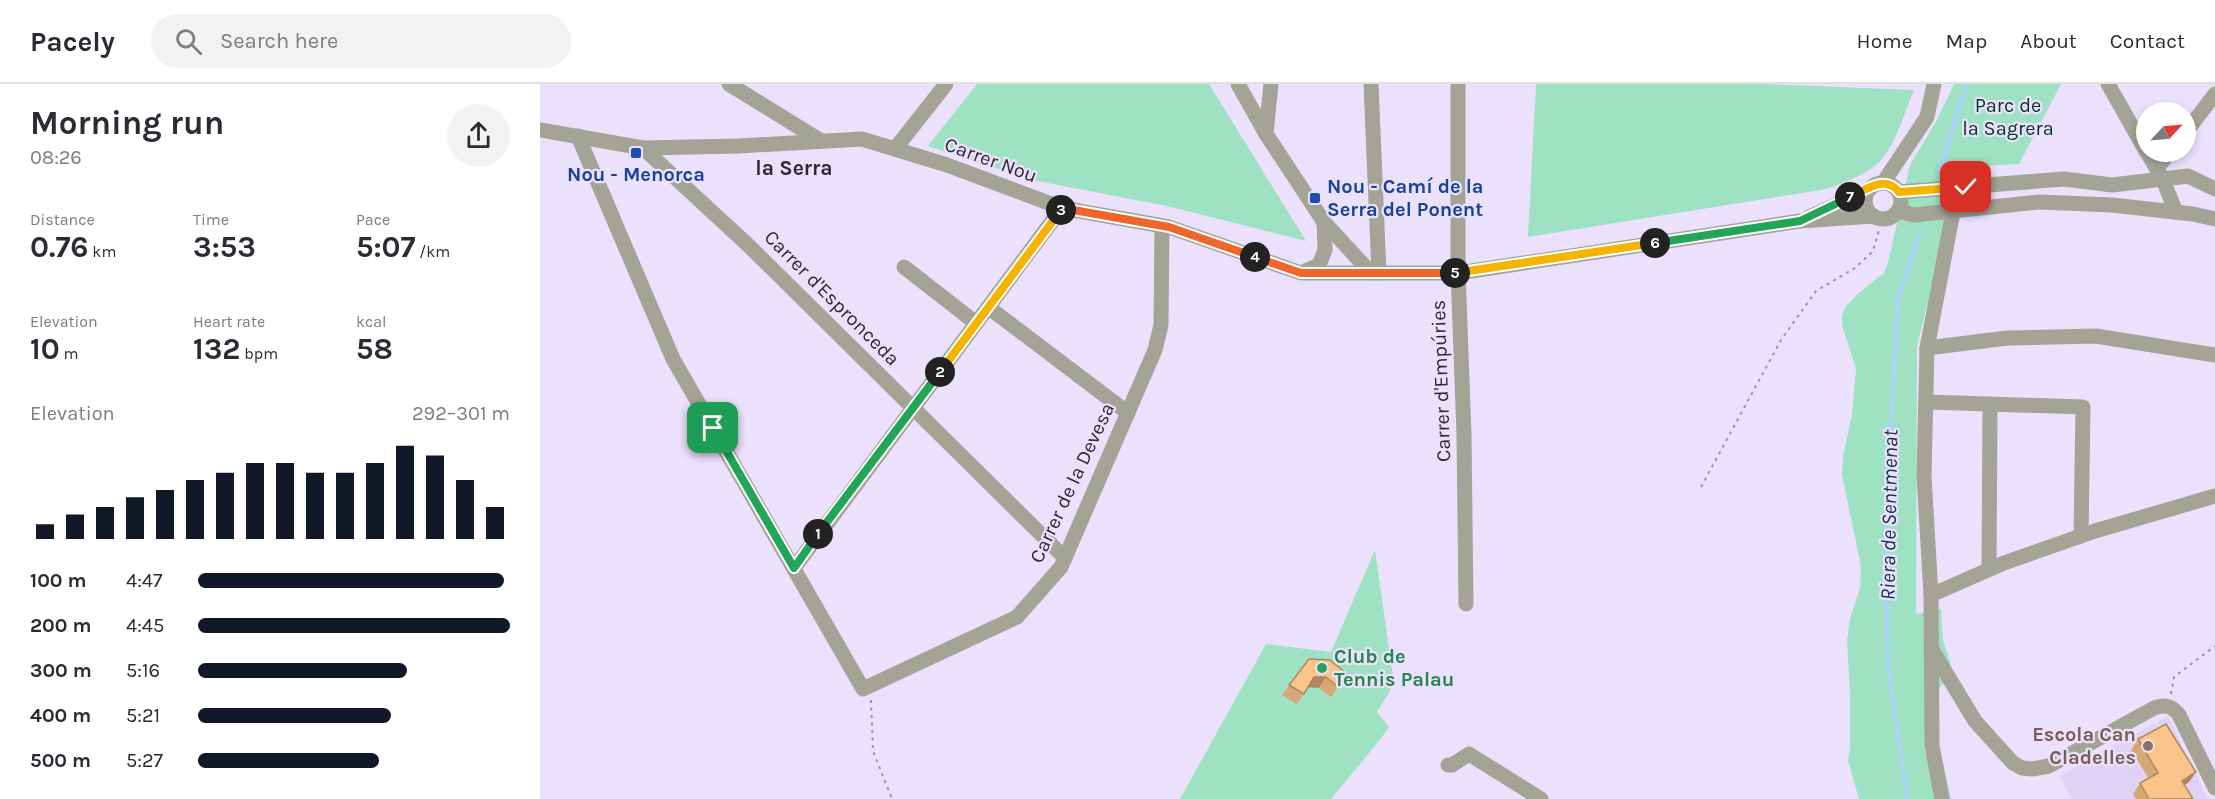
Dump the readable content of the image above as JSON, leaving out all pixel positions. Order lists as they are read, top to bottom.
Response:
{
  "streets": {
    "street": [
      "Carrer Nou",
      "Carrer d'Espronceda",
      "Carrer d'Empúries",
      "Carrer de la Devesa"
    ]
  },
  "crossings": [
    ["Carrer Nou", "Carrer d'Espronceda"],
    ["Carrer Nou", "Carrer d'Empúries"],
    ["Carrer Nou", "Carrer de la Devesa"],
    ["Carrer d'Espronceda", "Carrer de la Devesa"]
  ],
  "districts": ["la Serra"],
  "water": ["Riera de Sentmenat"],
  "parks": ["Parc de la Sagrera"],
  "places": {
    "transit": ["Nou - Menorca", "Nou - Camí de la Serra del Ponent"],
    "other": ["Club de Tennis Palau", "Escola Can Cladelles"]
  },
  "north": "top right",
  "page": {
    "header": "Pacely",
    "search": "Search here",
    "nav": [
      "Home",
      "Map",
      "About",
      "Contact"
    ],
    "heading": ["Morning run", "08:26"],
    "pins": [
      "7",
      "3",
      "6",
      "4",
      "5",
      "2",
      "1"
    ],
    "stats": [
      ["Distance", "0.76 km"],
      ["Time", "3:53"],
      ["Pace", "5:07 /km"],
      ["Elevation", "10 m"],
      ["Heart rate", "132 bpm"],
      ["kcal", "58"]
    ],
    "chart": ["Elevation", "292–301 m"],
    "list": [
      {
        "name": "100 m",
        "note": "4:47"
      },
      {
        "name": "200 m",
        "note": "4:45"
      },
      {
        "name": "300 m",
        "note": "5:16"
      },
      {
        "name": "400 m",
        "note": "5:21"
      },
      {
        "name": "500 m",
        "note": "5:27"
      }
    ]
  }
}
